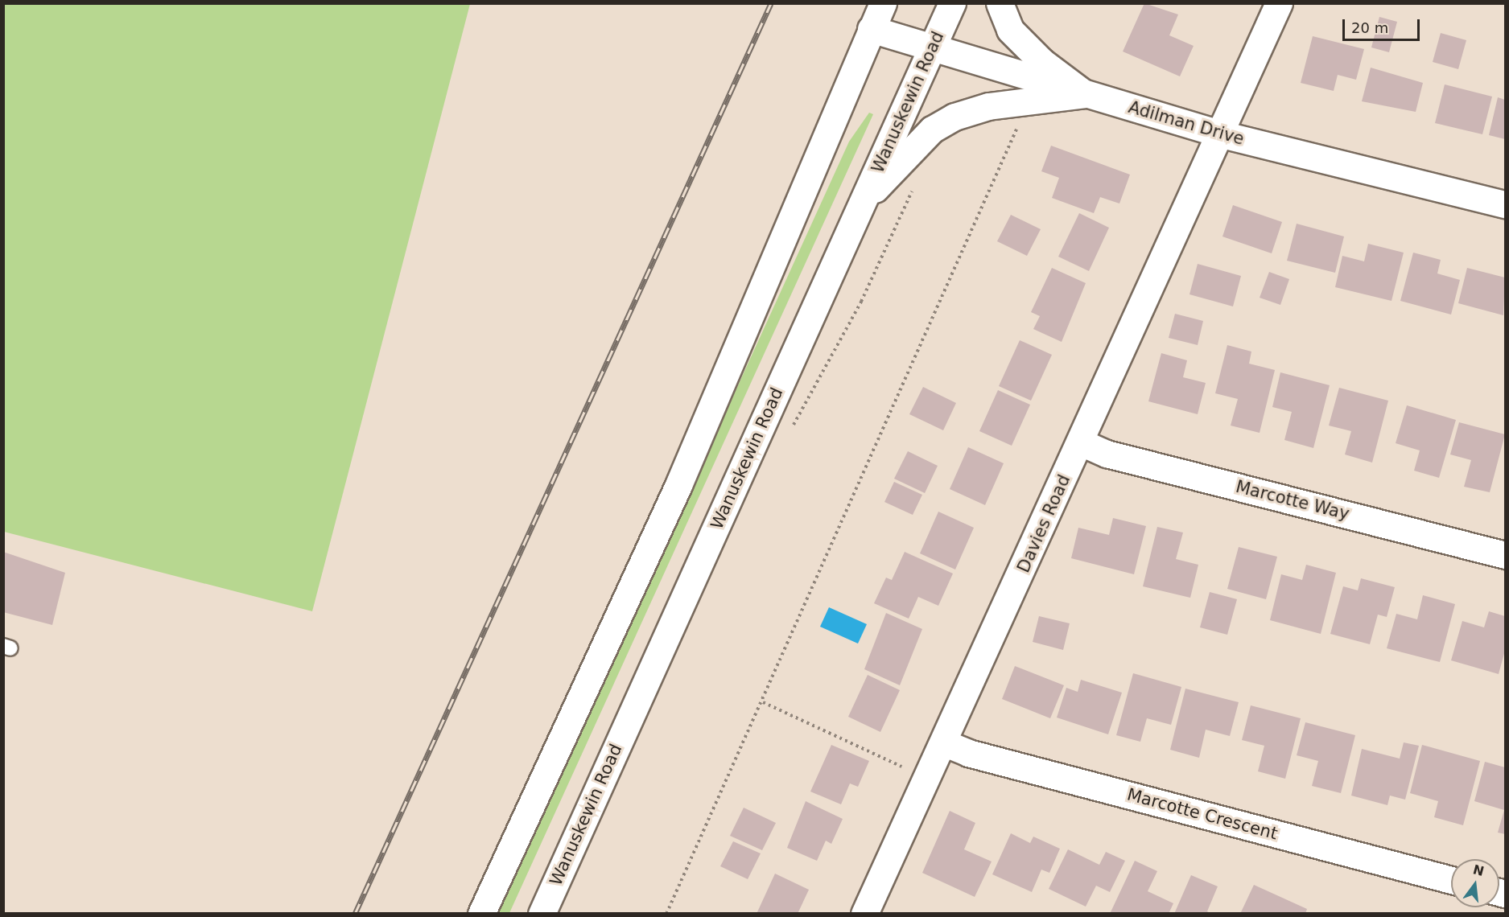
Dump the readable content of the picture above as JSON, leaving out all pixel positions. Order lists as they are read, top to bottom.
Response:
{
  "streets": {
    "street": [
      "Wanuskewin Road",
      "Adilman Drive",
      "Marcotte Way",
      "Davies Road",
      "Marcotte Crescent"
    ]
  },
  "crossings": [
    ["Wanuskewin Road", "Adilman Drive"],
    ["Adilman Drive", "Davies Road"],
    ["Marcotte Way", "Davies Road"],
    ["Davies Road", "Marcotte Crescent"]
  ],
  "scale_bar": "20 m",
  "north": "top"
}
